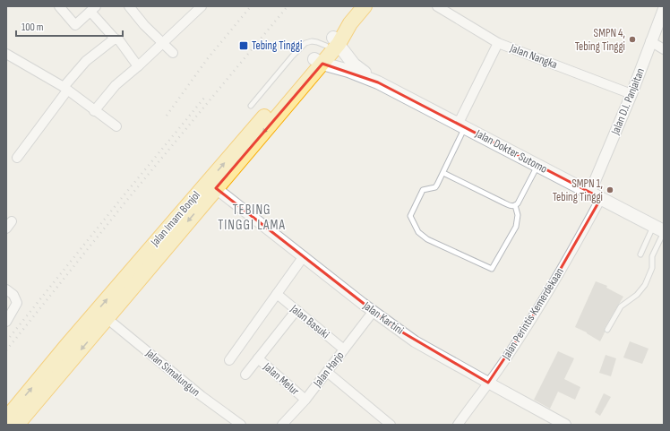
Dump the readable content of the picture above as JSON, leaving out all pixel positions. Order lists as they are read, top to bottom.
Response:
{
  "streets": {
    "highway": ["Jalan Imam Bonjol"],
    "main road": ["Jalan Dokter Sutomo"],
    "street": [
      "Jalan Nangka",
      "Jalan D.I. Panjaitan",
      "Jalan Perintis Kemerdekaan",
      "Jalan Kartini",
      "Jalan Basuki",
      "Jalan Harjo",
      "Jalan Simalungun",
      "Jalan Melur"
    ]
  },
  "crossings": [
    ["Jalan Nangka", "Jalan D.I. Panjaitan"],
    ["Jalan Nangka", "Jalan Dokter Sutomo"],
    ["Jalan D.I. Panjaitan", "Jalan Dokter Sutomo"],
    ["Jalan D.I. Panjaitan", "Jalan Perintis Kemerdekaan"],
    ["Jalan Dokter Sutomo", "Jalan Imam Bonjol"],
    ["Jalan Dokter Sutomo", "Jalan Perintis Kemerdekaan"],
    ["Jalan Imam Bonjol", "Jalan Kartini"],
    ["Jalan Imam Bonjol", "Jalan Simalungun"],
    ["Jalan Perintis Kemerdekaan", "Jalan Kartini"],
    ["Jalan Kartini", "Jalan Harjo"],
    ["Jalan Basuki", "Jalan Harjo"],
    ["Jalan Harjo", "Jalan Melur"]
  ],
  "districts": ["TEBING TINGGI LAMA"],
  "places": {
    "other": ["SMPN 4, Tebing Tinggi", "SMPN 1, Tebing Tinggi"],
    "transit": ["Tebing Tinggi"]
  },
  "scale_bar": "100 m"
}
